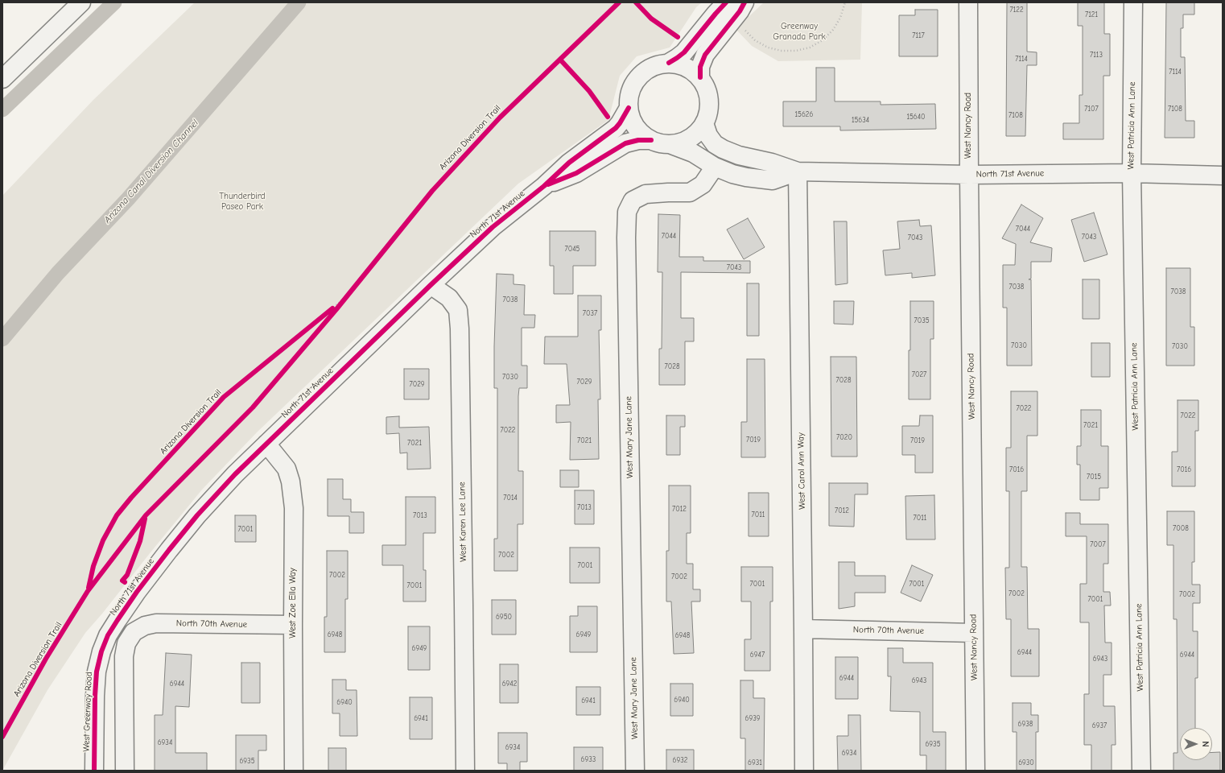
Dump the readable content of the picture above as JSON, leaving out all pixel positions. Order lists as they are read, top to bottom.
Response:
{
  "streets": {
    "street": [
      "West Nancy Road",
      "West Patricia Ann Lane",
      "North 71st Avenue",
      "West Mary Jane Lane",
      "West Carol Ann Way",
      "West Karen Lee Lane",
      "West Zoe Ella Way",
      "North 70th Avenue",
      "West Greenway Road"
    ],
    "cycle path": ["Arizona Diversion Trail"]
  },
  "crossings": [
    ["West Nancy Road", "North 71st Avenue"],
    ["West Nancy Road", "North 70th Avenue"],
    ["West Patricia Ann Lane", "North 71st Avenue"],
    ["North 71st Avenue", "West Mary Jane Lane"],
    ["North 71st Avenue", "West Carol Ann Way"],
    ["North 71st Avenue", "West Karen Lee Lane"],
    ["North 71st Avenue", "West Zoe Ella Way"],
    ["North 71st Avenue", "West Greenway Road"],
    ["West Carol Ann Way", "North 70th Avenue"],
    ["West Zoe Ella Way", "North 70th Avenue"]
  ],
  "water": ["Arizona Canal Diversion Channel"],
  "parks": ["Greenway Granada Park", "Thunderbird Paseo Park"],
  "house_numbers": [
    "7122",
    "7121",
    "7117",
    "7113",
    "7114",
    "7114",
    "7107",
    "7108",
    "15626",
    "7108",
    "15640",
    "15634",
    "7044",
    "7044",
    "7043",
    "7043",
    "7045",
    "7043",
    "7038",
    "7038",
    "7038",
    "7037",
    "7035",
    "7030",
    "7030",
    "7028",
    "7027",
    "7030",
    "7028",
    "7029",
    "7029",
    "7022",
    "7022",
    "7021",
    "7022",
    "7020",
    "7019",
    "7021",
    "7019",
    "7021",
    "7016",
    "7016",
    "7015",
    "7014",
    "7013",
    "7012",
    "7012",
    "7011",
    "7013",
    "7011",
    "7008",
    "7001",
    "7007",
    "7002",
    "7001",
    "7002",
    "7002",
    "7001",
    "7001",
    "7001",
    "7002",
    "7002",
    "7001",
    "6950",
    "6948",
    "6949",
    "6948",
    "6949",
    "6944",
    "6947",
    "6944",
    "6943",
    "6944",
    "6943",
    "6944",
    "6942",
    "6940",
    "6941",
    "6940",
    "6941",
    "6939",
    "6938",
    "6937",
    "6934",
    "6935",
    "6934",
    "6934",
    "6933",
    "6932",
    "6935",
    "6931",
    "6930"
  ],
  "north": "right"
}
